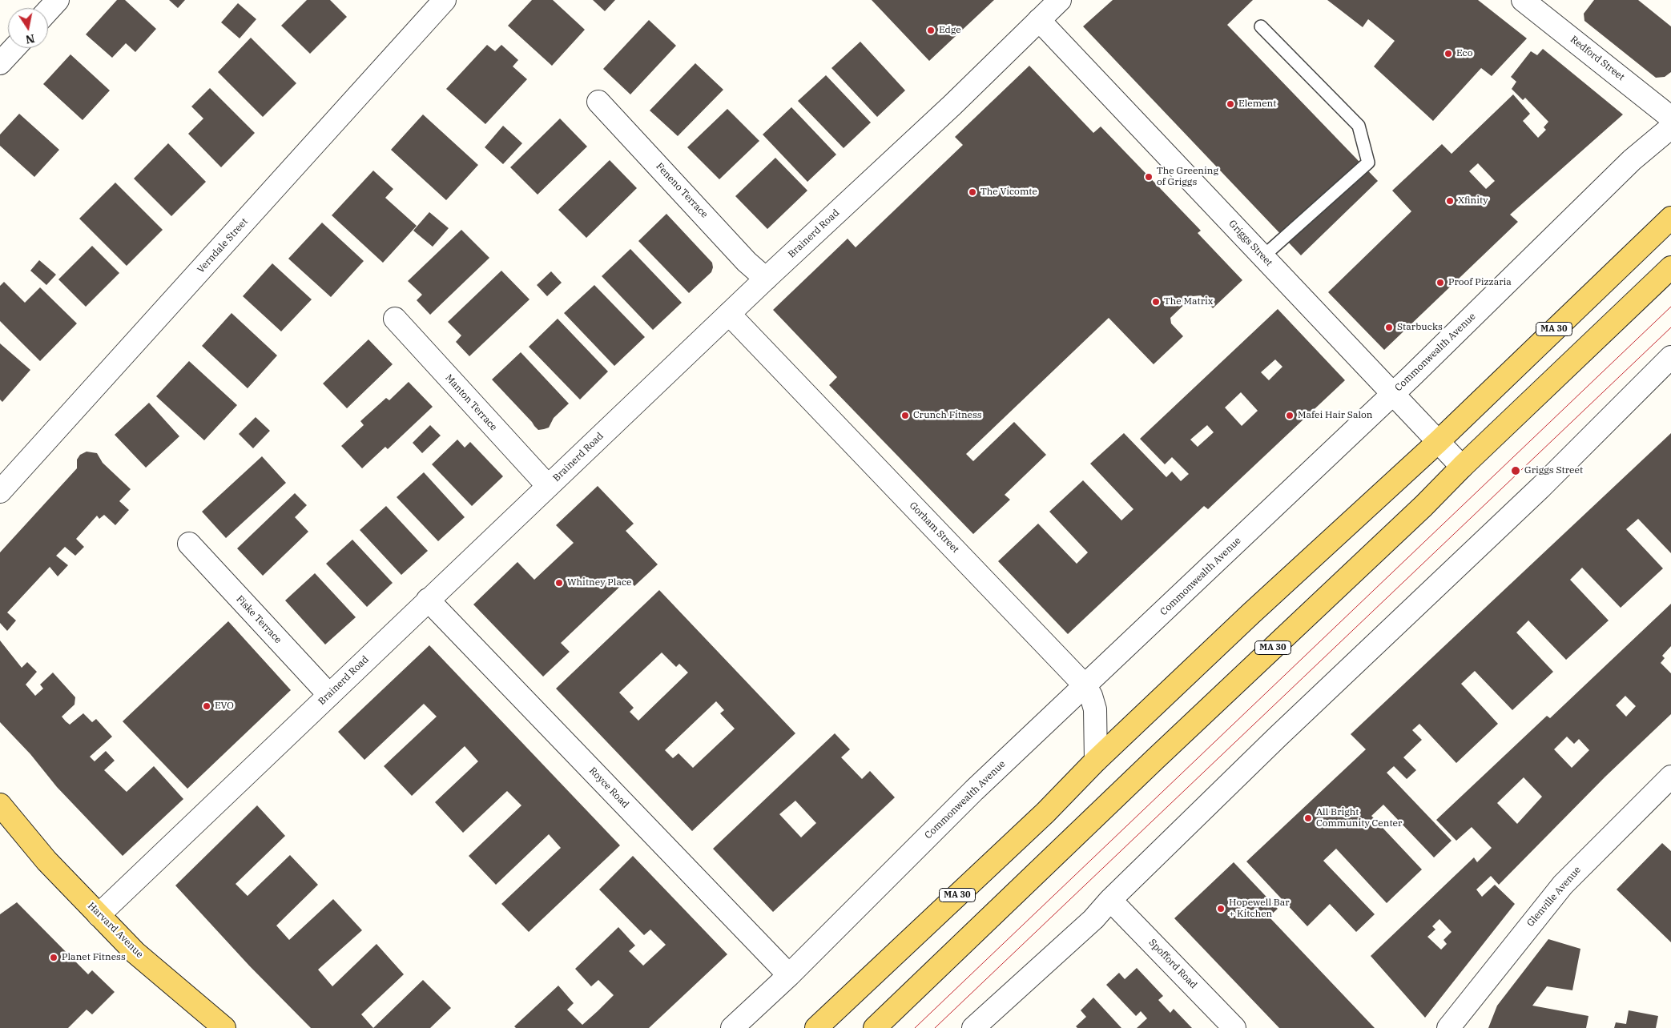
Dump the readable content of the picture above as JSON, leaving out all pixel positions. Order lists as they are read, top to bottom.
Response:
{
  "streets": {
    "main road": ["MA 30", "Harvard Avenue"],
    "street": [
      "Redford Street",
      "Feneno Terrace",
      "Brainerd Road",
      "Griggs Street",
      "Verndale Street",
      "Commonwealth Avenue",
      "Manton Terrace",
      "Gorham Street",
      "Fiske Terrace",
      "Royce Road",
      "Glenville Avenue",
      "Spofford Road"
    ]
  },
  "crossings": [
    ["Feneno Terrace", "Brainerd Road"],
    ["Brainerd Road", "Griggs Street"],
    ["Brainerd Road", "Manton Terrace"],
    ["Brainerd Road", "Gorham Street"],
    ["Brainerd Road", "Fiske Terrace"],
    ["Brainerd Road", "Royce Road"],
    ["Brainerd Road", "Harvard Avenue"],
    ["Griggs Street", "MA 30"],
    ["Griggs Street", "Commonwealth Avenue"],
    ["MA 30", "Gorham Street"],
    ["Commonwealth Avenue", "Gorham Street"],
    ["Commonwealth Avenue", "Royce Road"]
  ],
  "places": [
    "Edge",
    "Eco",
    "Element",
    "The Greening of Griggs",
    "The Vicomte",
    "Xfinity",
    "Proof Pizzaria",
    "The Matrix",
    "Starbucks",
    "Crunch Fitness",
    "Mafei Hair Salon",
    "Griggs Street",
    "Whitney Place",
    "EVO",
    "All Bright Community Center",
    "Hopewell Bar + Kitchen",
    "Planet Fitness"
  ],
  "north": "bottom"
}
